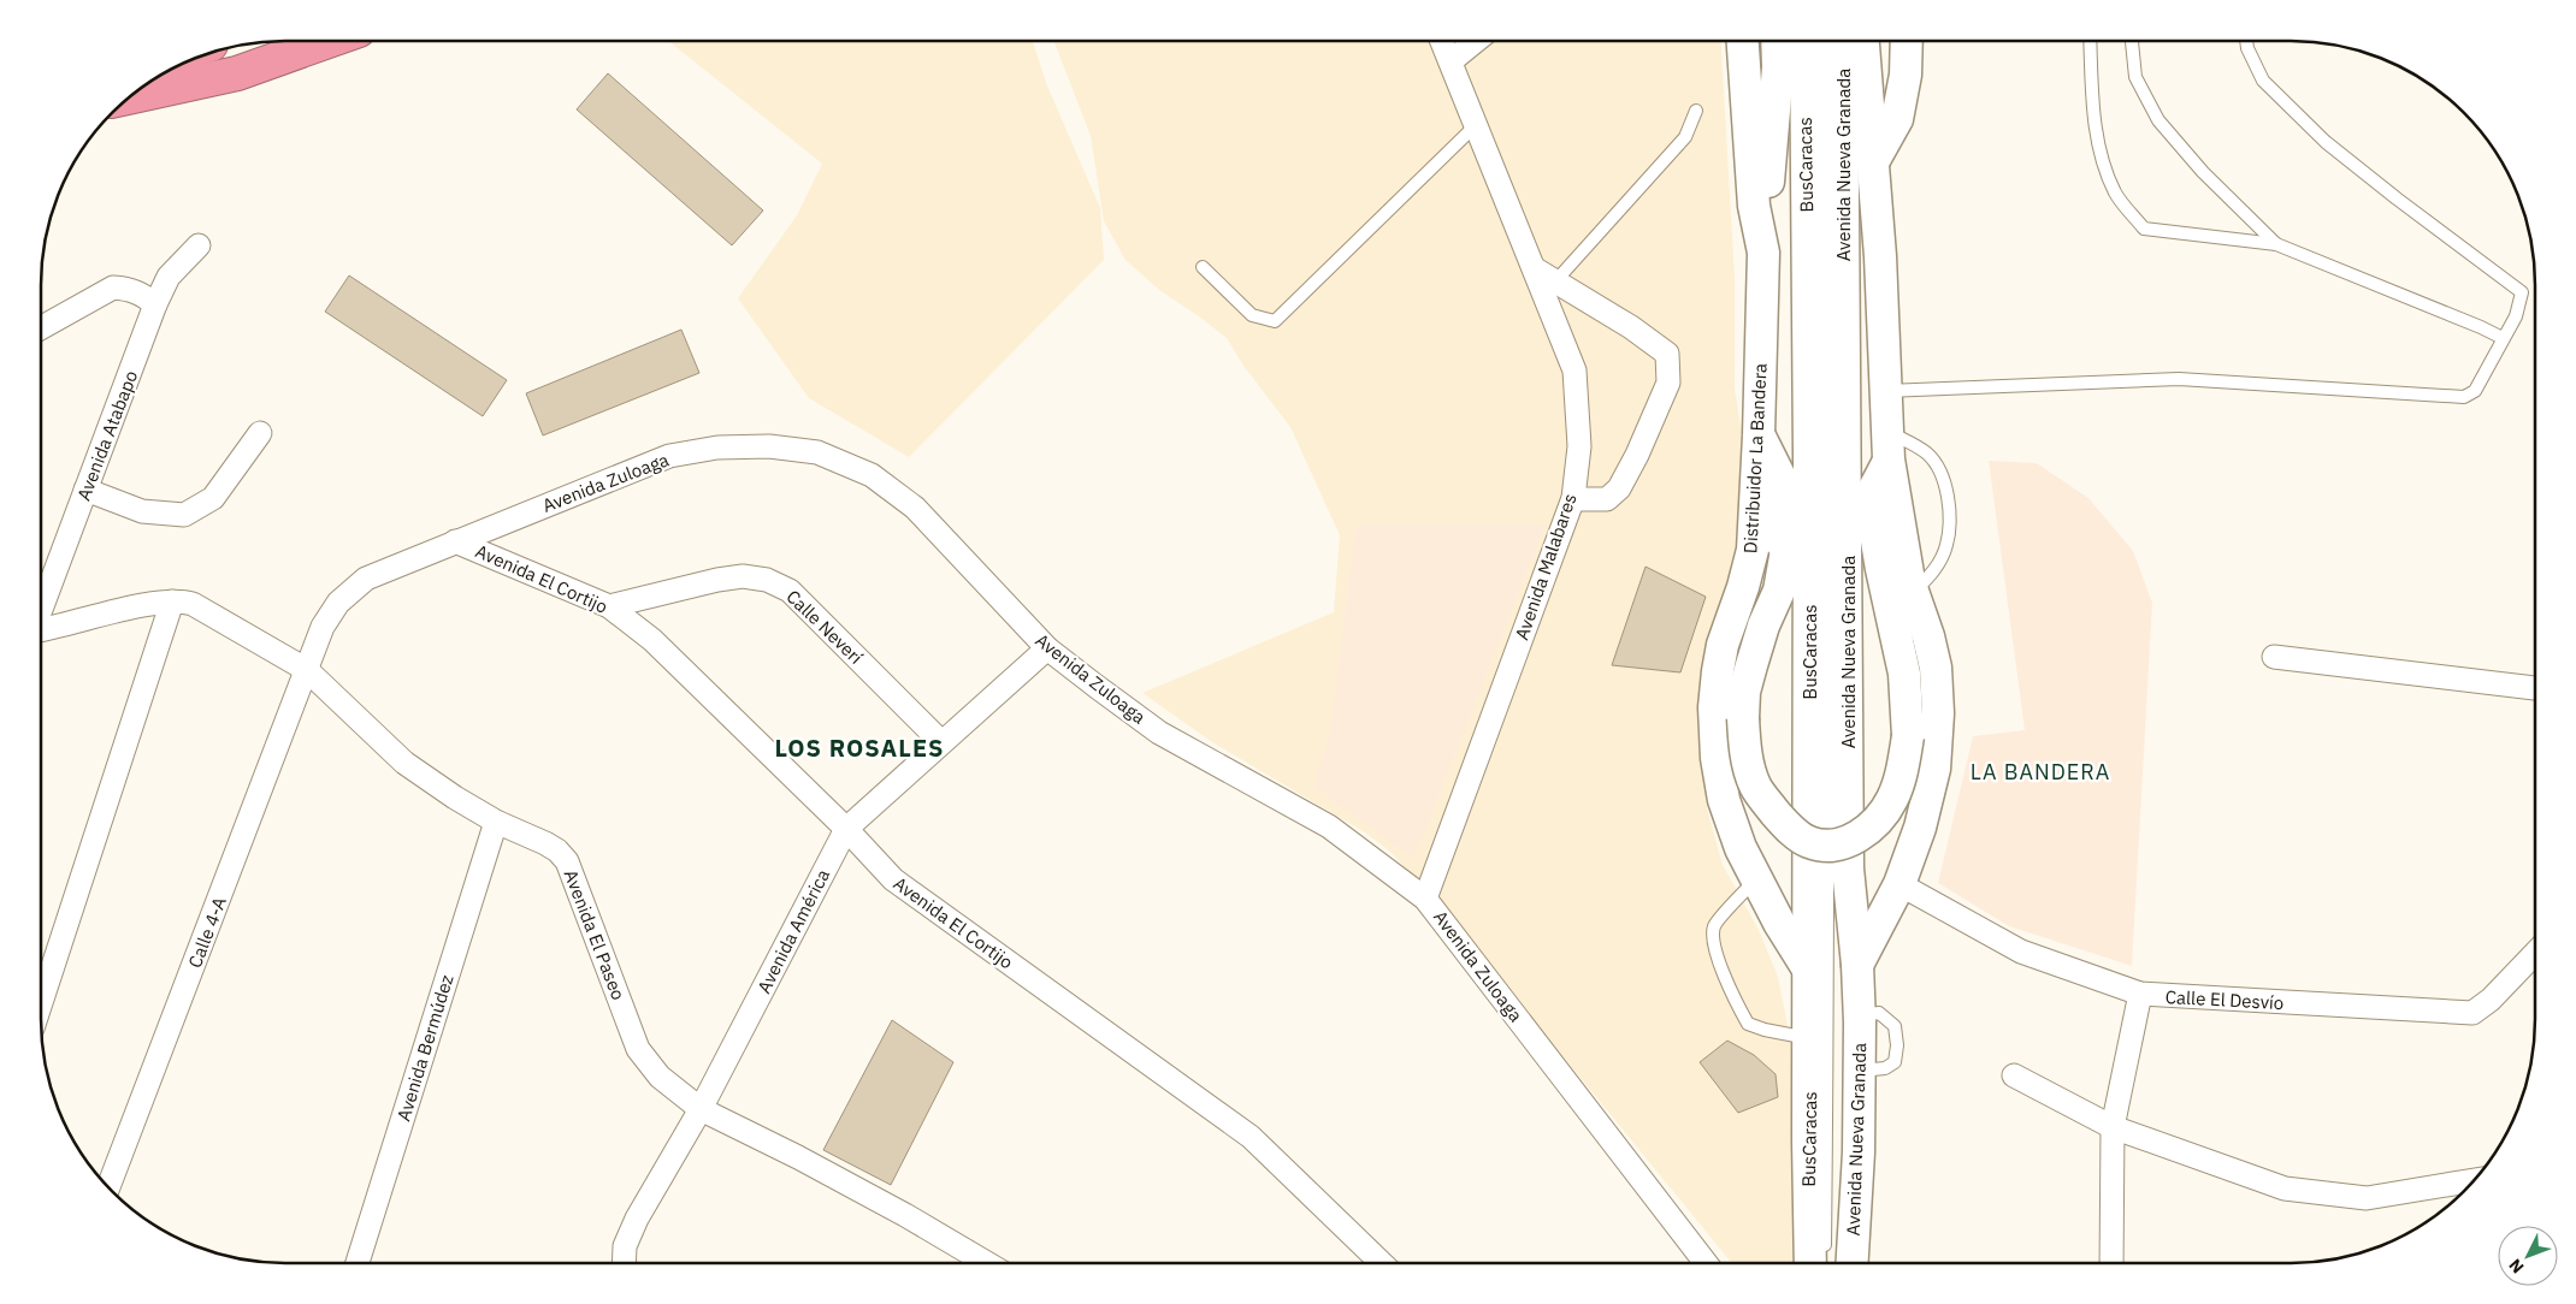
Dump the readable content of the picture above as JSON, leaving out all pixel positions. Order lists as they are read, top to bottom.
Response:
{
  "streets": {
    "main road": ["Avenida Nueva Granada", "Distribuidor La Bandera"],
    "street": [
      "Avenida Atabapo",
      "Avenida Zuloaga",
      "Avenida Malabares",
      "Avenida El Cortijo",
      "Calle Neverí",
      "Avenida América",
      "Calle 4-A",
      "Avenida El Paseo",
      "Calle El Desvío",
      "Avenida Bermúdez"
    ],
    "lane": ["BusCaracas"]
  },
  "crossings": [
    ["Avenida Nueva Granada", "Distribuidor La Bandera"],
    ["Avenida Zuloaga", "Avenida Malabares"],
    ["Avenida Zuloaga", "Avenida El Cortijo"],
    ["Avenida Zuloaga", "Avenida América"],
    ["Avenida Zuloaga", "Calle 4-A"],
    ["Avenida Zuloaga", "Avenida El Paseo"],
    ["Avenida El Cortijo", "Calle Neverí"],
    ["Avenida El Cortijo", "Avenida América"],
    ["Calle Neverí", "Avenida América"],
    ["Avenida América", "Avenida El Paseo"],
    ["Calle 4-A", "Avenida El Paseo"],
    ["Avenida El Paseo", "Avenida Bermúdez"]
  ],
  "districts": ["LOS ROSALES", "LA BANDERA"],
  "north": "bottom left"
}
